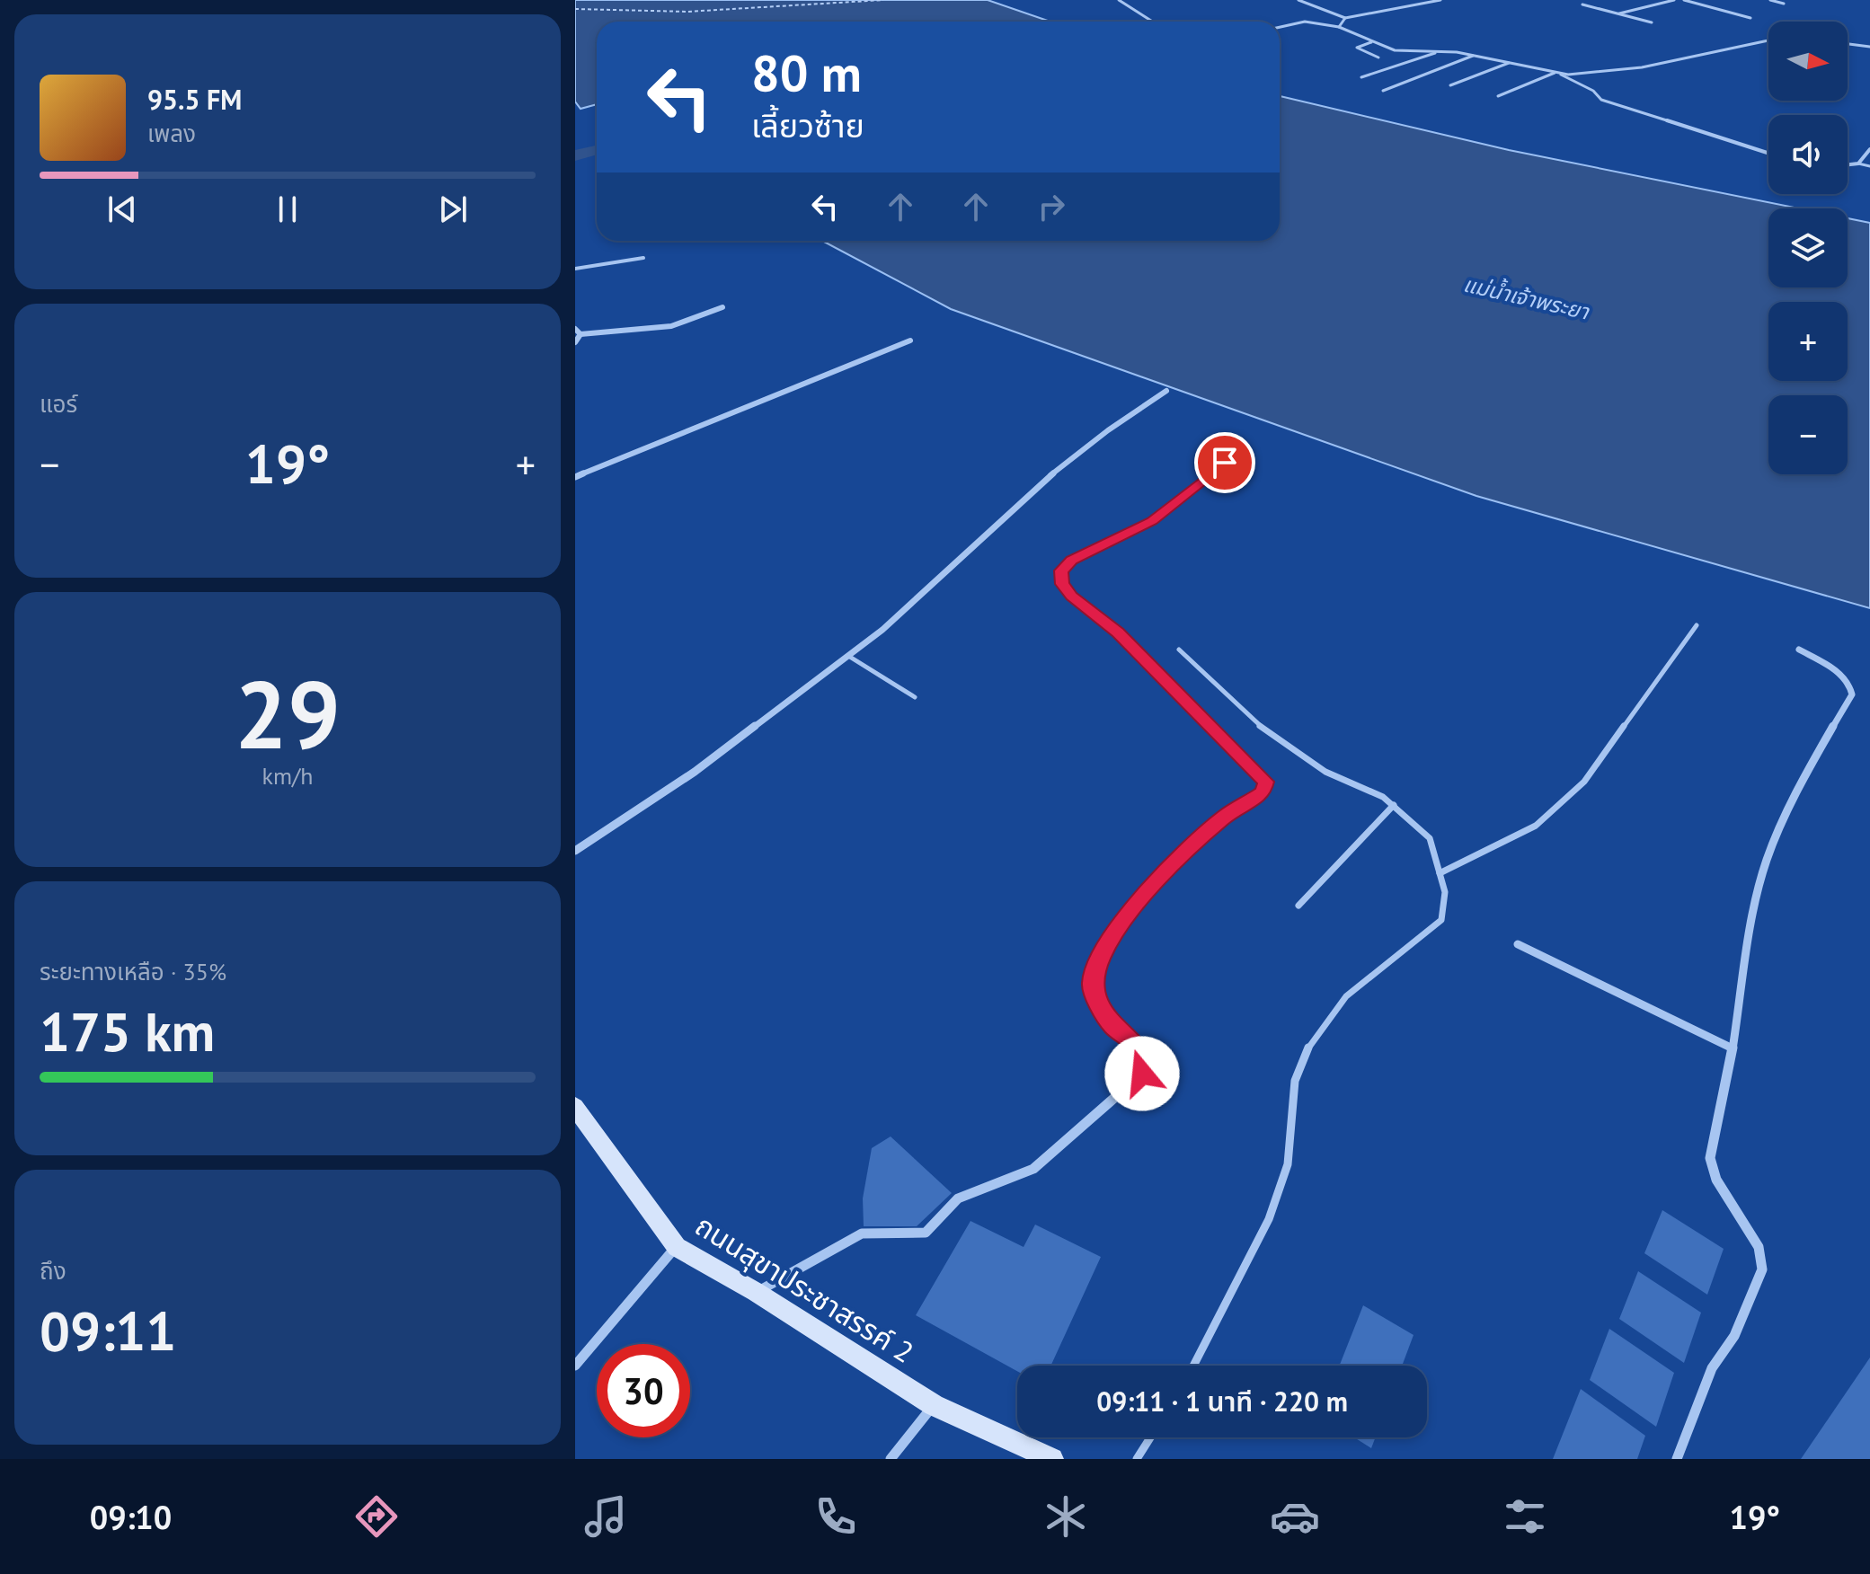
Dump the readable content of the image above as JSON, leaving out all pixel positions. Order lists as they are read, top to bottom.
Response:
{
  "streets": {
    "street": ["ถนนสุขาประชาสรรค์ 2"]
  },
  "water": ["แม่น้ำเจ้าพระยา"],
  "north": "right",
  "page": {
    "map_buttons": ["+", "−"],
    "turn": ["80 m", "เลี้ยวซ้าย"],
    "song": ["95.5 FM", "เพลง"],
    "tile": [
      "แอร์",
      ["29", "km/h"],
      ["ระยะทางเหลือ · 35%", "175 km"],
      ["ถึง", "09:11"]
    ],
    "heat": ["−", "19°", "+"],
    "limit": "30",
    "trip": "09:11 · 1 นาที · 220 m",
    "tabs": ["09:10", "19°"]
  }
}
